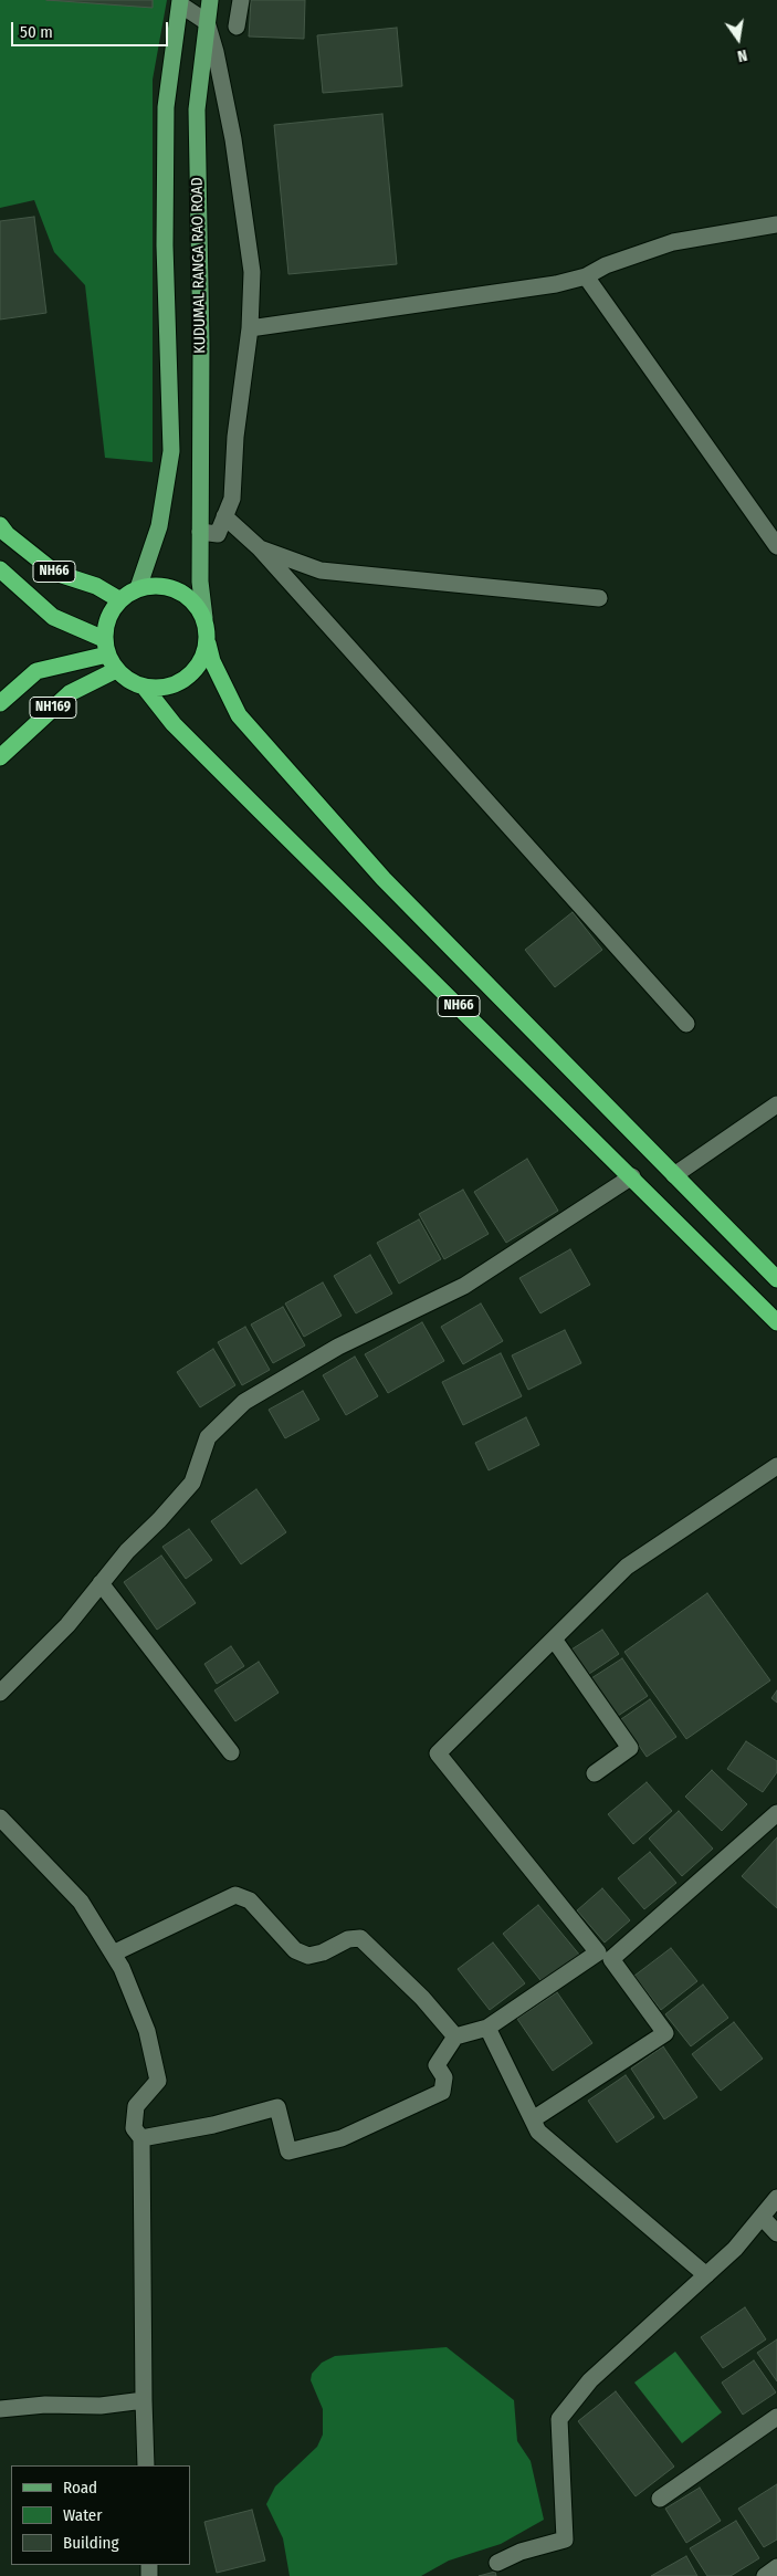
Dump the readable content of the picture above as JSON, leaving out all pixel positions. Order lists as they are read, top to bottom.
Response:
{
  "streets": {
    "highway": ["NH66", "NH169"],
    "main road": ["KUDUMAL RANGA RAO ROAD"]
  },
  "crossings": [
    ["KUDUMAL RANGA RAO ROAD", "NH66"],
    ["KUDUMAL RANGA RAO ROAD", "NH169"],
    ["NH66", "NH169"]
  ],
  "legend": ["Road", "Water", "Building"],
  "scale_bar": "50 m",
  "north": "bottom"
}
